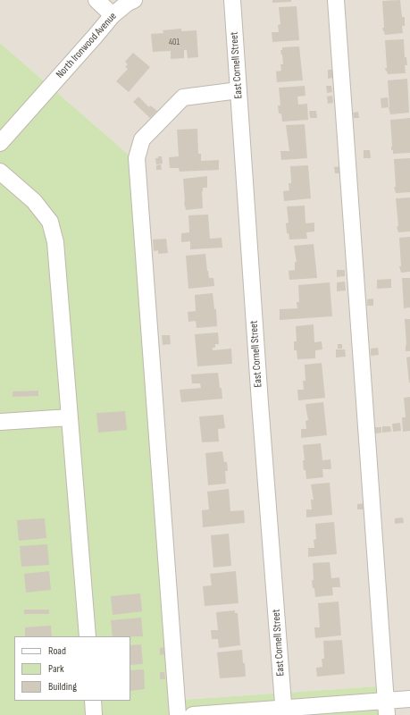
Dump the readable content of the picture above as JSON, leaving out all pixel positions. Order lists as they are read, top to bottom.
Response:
{
  "streets": {
    "street": ["North Ironwood Avenue", "East Cornell Street"]
  },
  "house_numbers": ["401"],
  "legend": ["Road", "Park", "Building"]
}
